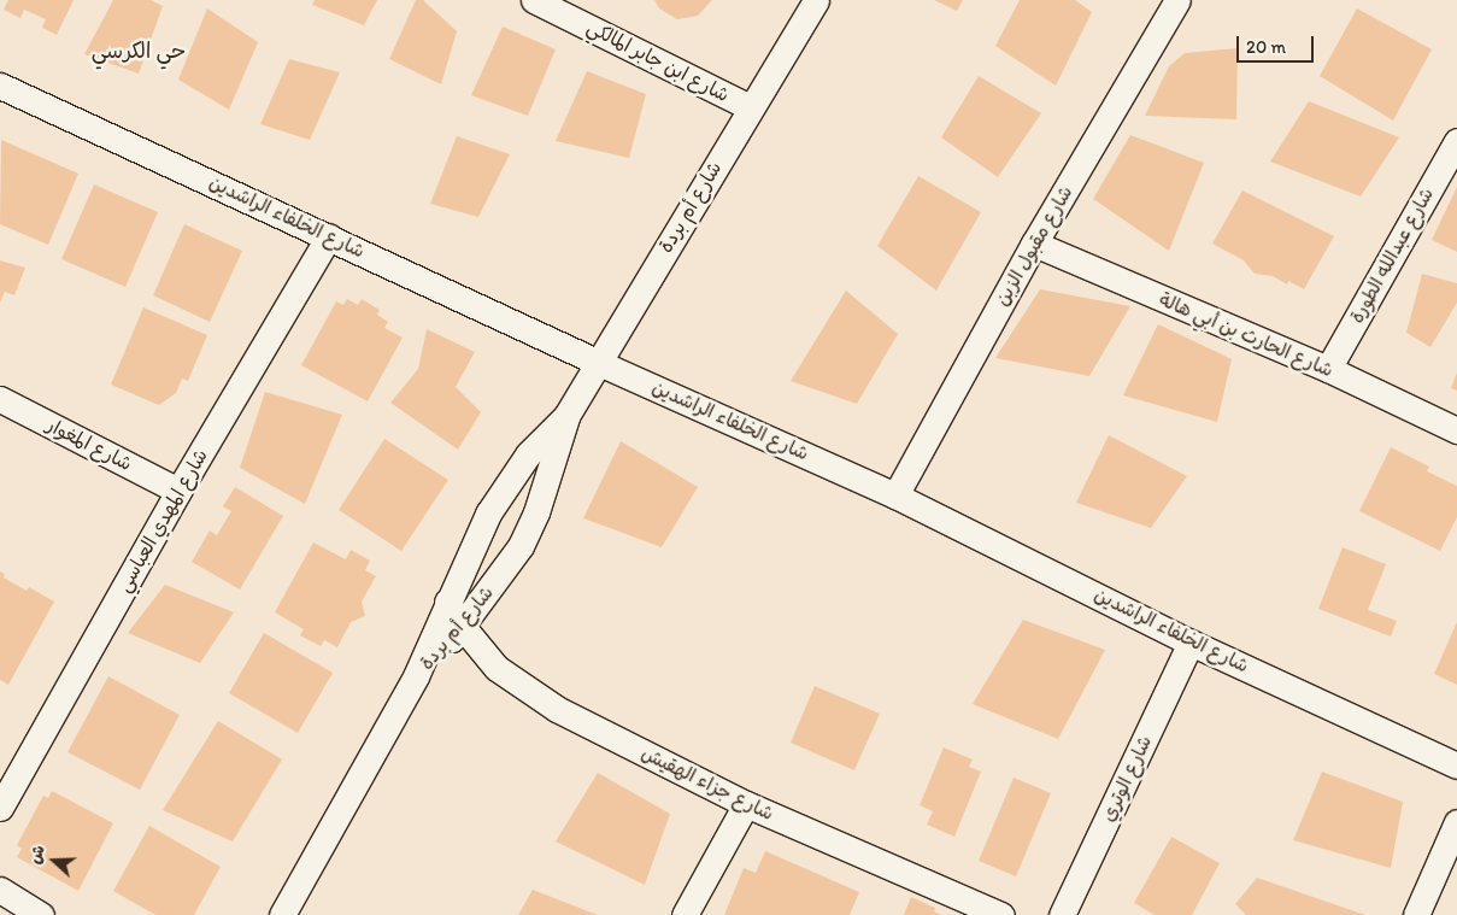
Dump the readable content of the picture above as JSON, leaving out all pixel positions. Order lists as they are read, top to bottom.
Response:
{
  "streets": {
    "street": [
      "شارع ابن جابر المالكي",
      "شارع أم بردة",
      "شارع الخلفاء الراشدين",
      "شارع مقبول الزبن",
      "شارع عبدالله الطورة",
      "شارع الحارث بن أبي هالة",
      "شارع المغوار",
      "شارع المهدي العباسي",
      "شارع الوتري",
      "شارع جزاء الهقيش"
    ]
  },
  "crossings": [
    ["شارع ابن جابر المالكي", "شارع أم بردة"],
    ["شارع أم بردة", "شارع الخلفاء الراشدين"],
    ["شارع أم بردة", "شارع جزاء الهقيش"],
    ["شارع الخلفاء الراشدين", "شارع مقبول الزبن"],
    ["شارع الخلفاء الراشدين", "شارع المهدي العباسي"],
    ["شارع الخلفاء الراشدين", "شارع الوتري"],
    ["شارع مقبول الزبن", "شارع الحارث بن أبي هالة"],
    ["شارع عبدالله الطورة", "شارع الحارث بن أبي هالة"],
    ["شارع المغوار", "شارع المهدي العباسي"]
  ],
  "districts": ["حي الكرسي"],
  "scale_bar": "20 m",
  "north": "left"
}
